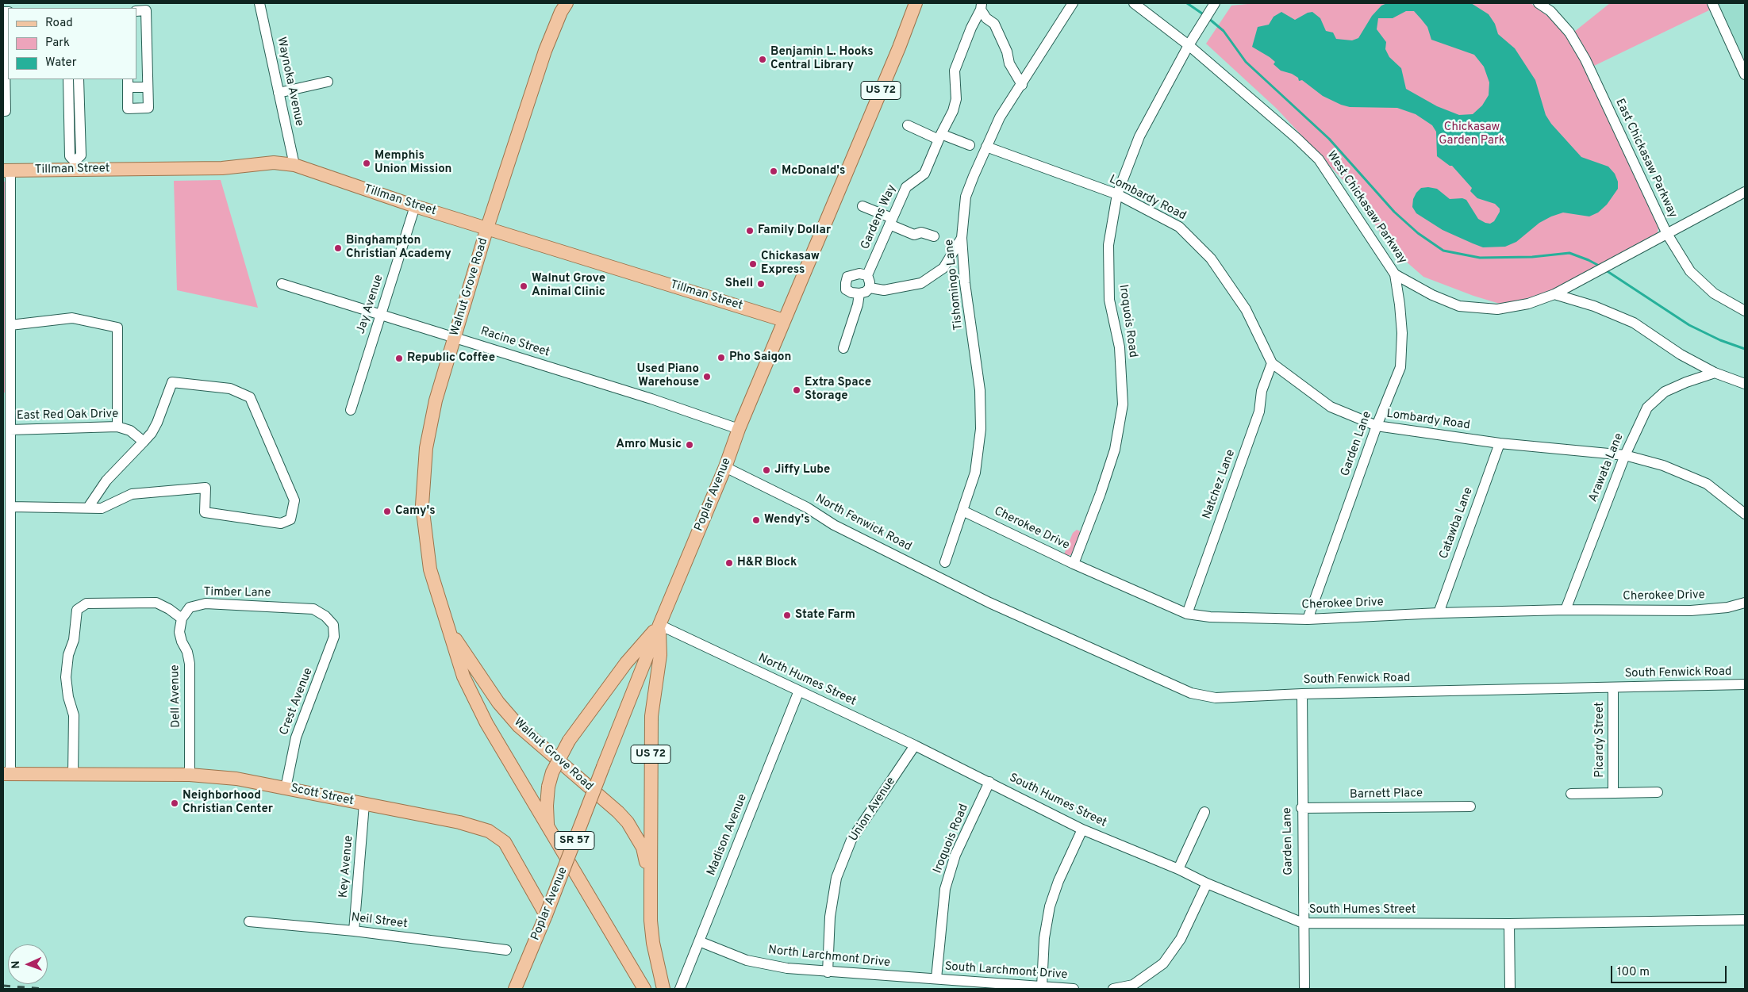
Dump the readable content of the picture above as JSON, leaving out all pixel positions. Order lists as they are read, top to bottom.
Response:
{
  "streets": {
    "main road": [
      "US 72",
      "Tillman Street",
      "Walnut Grove Road",
      "Poplar Avenue",
      "Scott Street",
      "SR 57"
    ],
    "street": [
      "Waynoka Avenue",
      "East Chickasaw Parkway",
      "Lombardy Road",
      "West Chickasaw Parkway",
      "Gardens Way",
      "Tishomingo Lane",
      "Jay Avenue",
      "Iroquois Road",
      "Racine Street",
      "East Red Oak Drive",
      "Garden Lane",
      "Arawata Lane",
      "Natchez Lane",
      "North Fenwick Road",
      "Catawba Lane",
      "Cherokee Drive",
      "Timber Lane",
      "South Fenwick Road",
      "North Humes Street",
      "Dell Avenue",
      "Crest Avenue",
      "Picardy Street",
      "Barnett Place",
      "South Humes Street",
      "Union Avenue",
      "Madison Avenue",
      "Key Avenue",
      "Neil Street",
      "North Larchmont Drive",
      "South Larchmont Drive"
    ]
  },
  "crossings": [
    ["Waynoka Avenue", "Tillman Street"],
    ["US 72", "Walnut Grove Road"],
    ["US 72", "Poplar Avenue"],
    ["US 72", "North Humes Street"],
    ["East Chickasaw Parkway", "West Chickasaw Parkway"],
    ["Tillman Street", "Walnut Grove Road"],
    ["Tillman Street", "Jay Avenue"],
    ["Tillman Street", "Poplar Avenue"],
    ["Lombardy Road", "Tishomingo Lane"],
    ["Lombardy Road", "Iroquois Road"],
    ["Lombardy Road", "Garden Lane"],
    ["Lombardy Road", "Arawata Lane"],
    ["Lombardy Road", "Natchez Lane"],
    ["Lombardy Road", "Catawba Lane"],
    ["West Chickasaw Parkway", "Iroquois Road"],
    ["West Chickasaw Parkway", "Garden Lane"],
    ["Tishomingo Lane", "Cherokee Drive"],
    ["Walnut Grove Road", "Racine Street"],
    ["Jay Avenue", "Racine Street"],
    ["Iroquois Road", "Cherokee Drive"],
    ["Iroquois Road", "South Humes Street"],
    ["Iroquois Road", "North Larchmont Drive"],
    ["Iroquois Road", "South Larchmont Drive"],
    ["Racine Street", "Poplar Avenue"],
    ["Garden Lane", "Cherokee Drive"],
    ["Garden Lane", "South Fenwick Road"],
    ["Garden Lane", "Barnett Place"],
    ["Garden Lane", "South Humes Street"],
    ["Arawata Lane", "Cherokee Drive"],
    ["Natchez Lane", "Cherokee Drive"],
    ["Poplar Avenue", "North Fenwick Road"],
    ["Poplar Avenue", "North Humes Street"],
    ["Poplar Avenue", "Scott Street"],
    ["North Fenwick Road", "South Fenwick Road"],
    ["Catawba Lane", "Cherokee Drive"],
    ["Timber Lane", "Dell Avenue"],
    ["Timber Lane", "Crest Avenue"],
    ["South Fenwick Road", "Picardy Street"],
    ["North Humes Street", "South Humes Street"],
    ["North Humes Street", "Union Avenue"],
    ["North Humes Street", "Madison Avenue"],
    ["Dell Avenue", "Scott Street"],
    ["Crest Avenue", "Scott Street"],
    ["Scott Street", "Key Avenue"],
    ["Union Avenue", "North Larchmont Drive"],
    ["Madison Avenue", "North Larchmont Drive"],
    ["Key Avenue", "Neil Street"],
    ["North Larchmont Drive", "South Larchmont Drive"]
  ],
  "parks": ["Chickasaw Garden Park"],
  "places": [
    "Benjamin L. Hooks Central Library",
    "Memphis Union Mission",
    "McDonald's",
    "Family Dollar",
    "Binghampton Christian Academy",
    "Chickasaw Express",
    "Shell",
    "Walnut Grove Animal Clinic",
    "Pho Saigon",
    "Republic Coffee",
    "Used Piano Warehouse",
    "Extra Space Storage",
    "Amro Music",
    "Jiffy Lube",
    "Camy's",
    "Wendy's",
    "H&R Block",
    "State Farm",
    "Neighborhood Christian Center"
  ],
  "legend": ["Road", "Park", "Water"],
  "scale_bar": "100 m",
  "north": "left"
}
